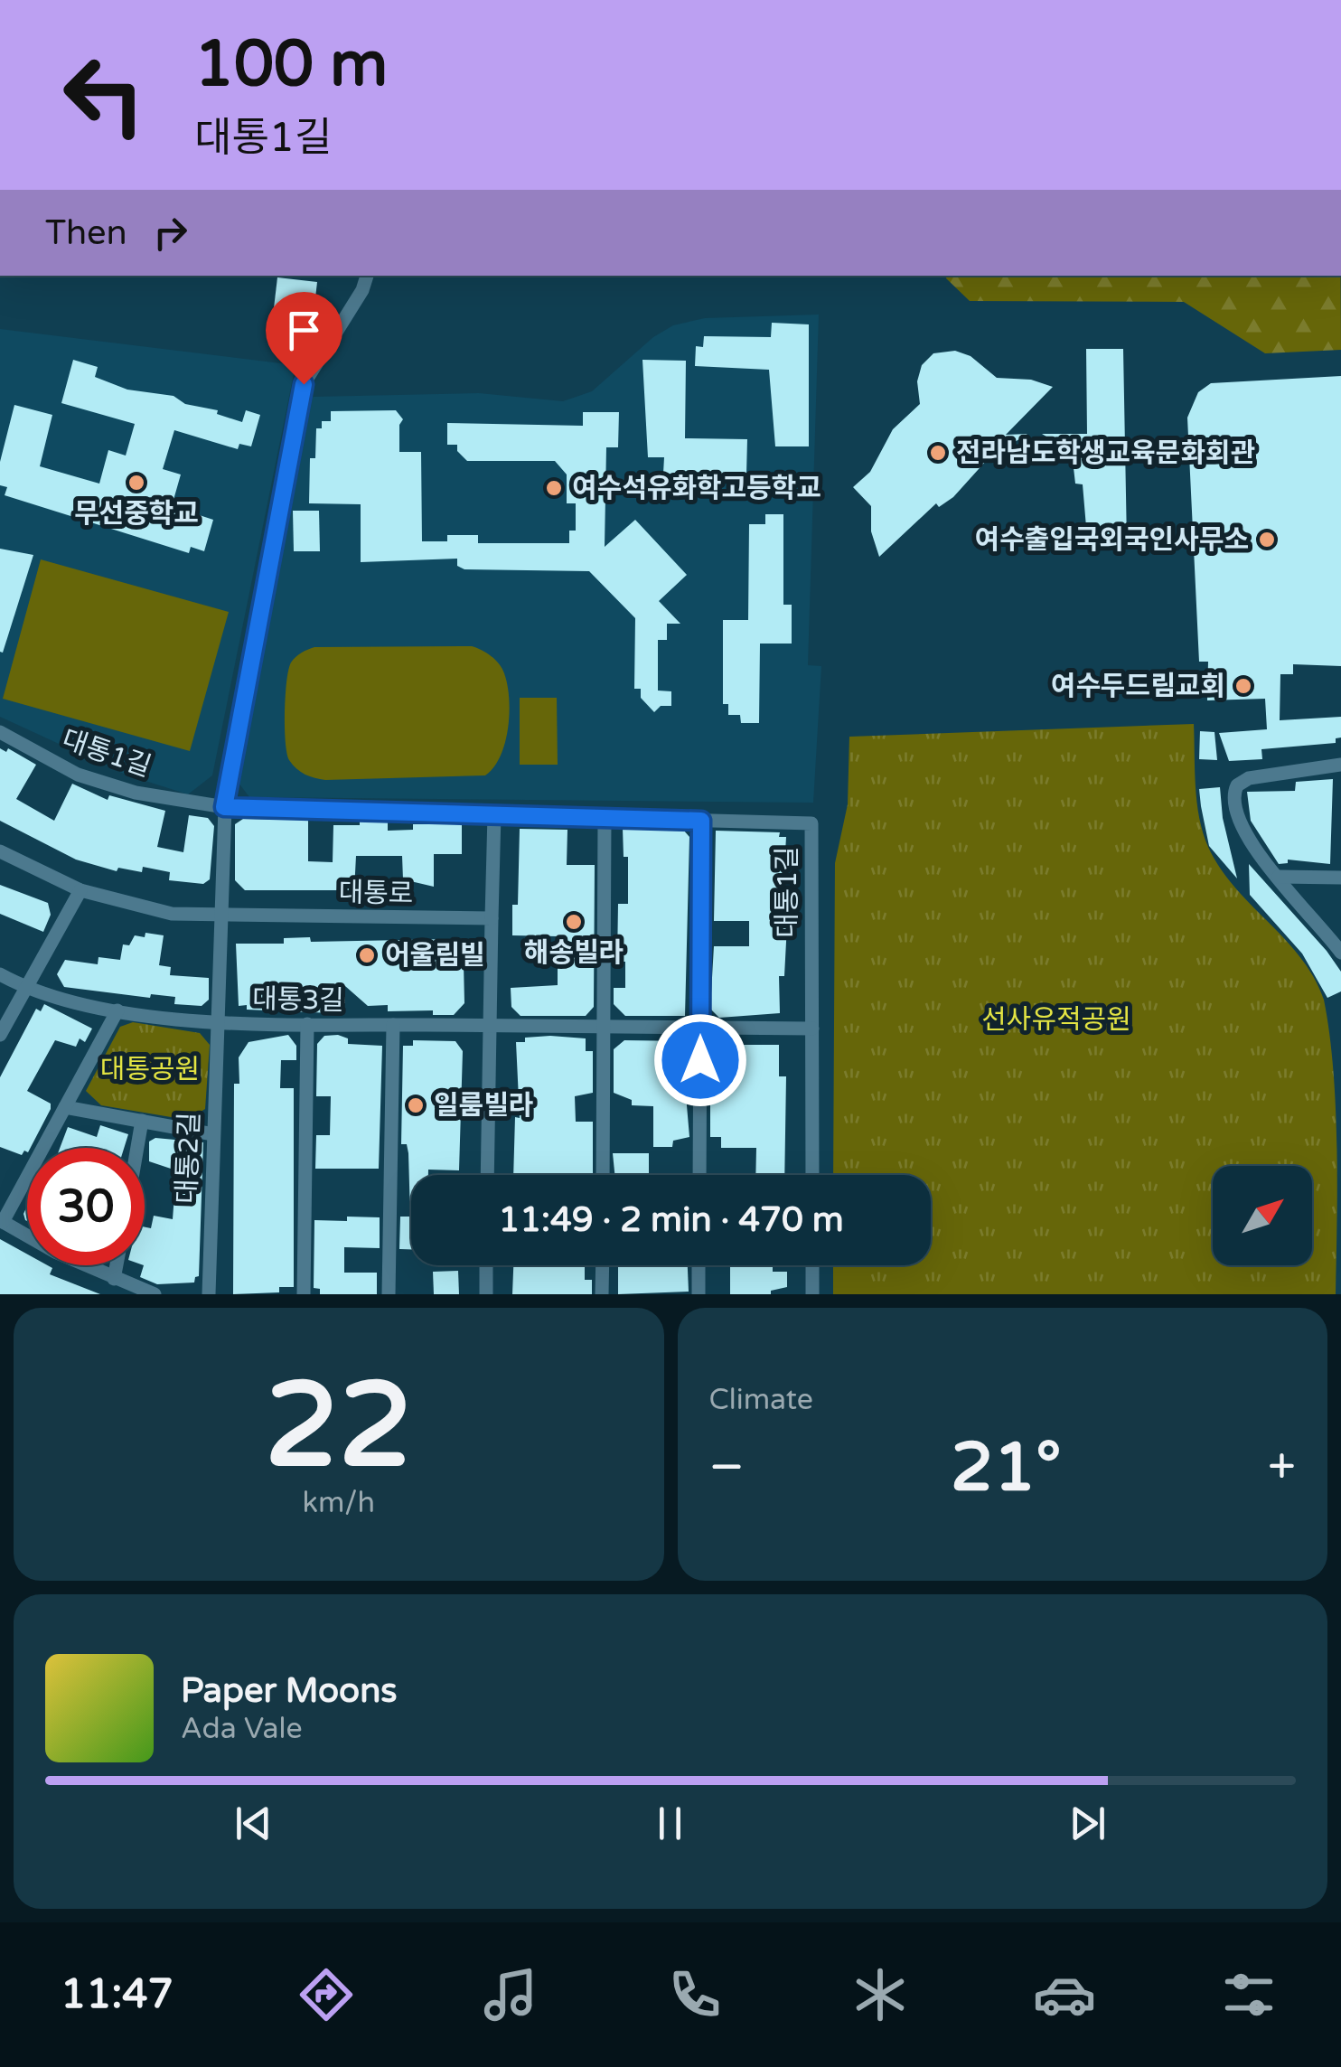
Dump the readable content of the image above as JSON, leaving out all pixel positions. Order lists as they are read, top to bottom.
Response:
{
  "streets": {
    "street": [
      "대통1길",
      "대통로",
      "대통3길",
      "대통2길"
    ]
  },
  "crossings": [
    ["대통1길", "대통3길"],
    ["대통1길", "대통2길"],
    ["대통로", "대통2길"],
    ["대통3길", "대통2길"]
  ],
  "parks": ["선사유적공원", "대통공원"],
  "places": [
    "전라남도학생교육문화회관",
    "무선중학교",
    "여수석유화학고등학교",
    "여수출입국외국인사무소",
    "여수두드림교회",
    "해송빌라",
    "어울림빌",
    "일룸빌라"
  ],
  "north": "top right",
  "page": {
    "turn": ["100 m", "대통1길"],
    "then": "Then",
    "limit": "30",
    "trip": "11:49 · 2 min · 470 m",
    "tile": [
      ["22", "km/h"],
      "Climate"
    ],
    "heat": ["−", "21°", "+"],
    "song": ["Paper Moons", "Ada Vale"],
    "tabs": "11:47"
  }
}
